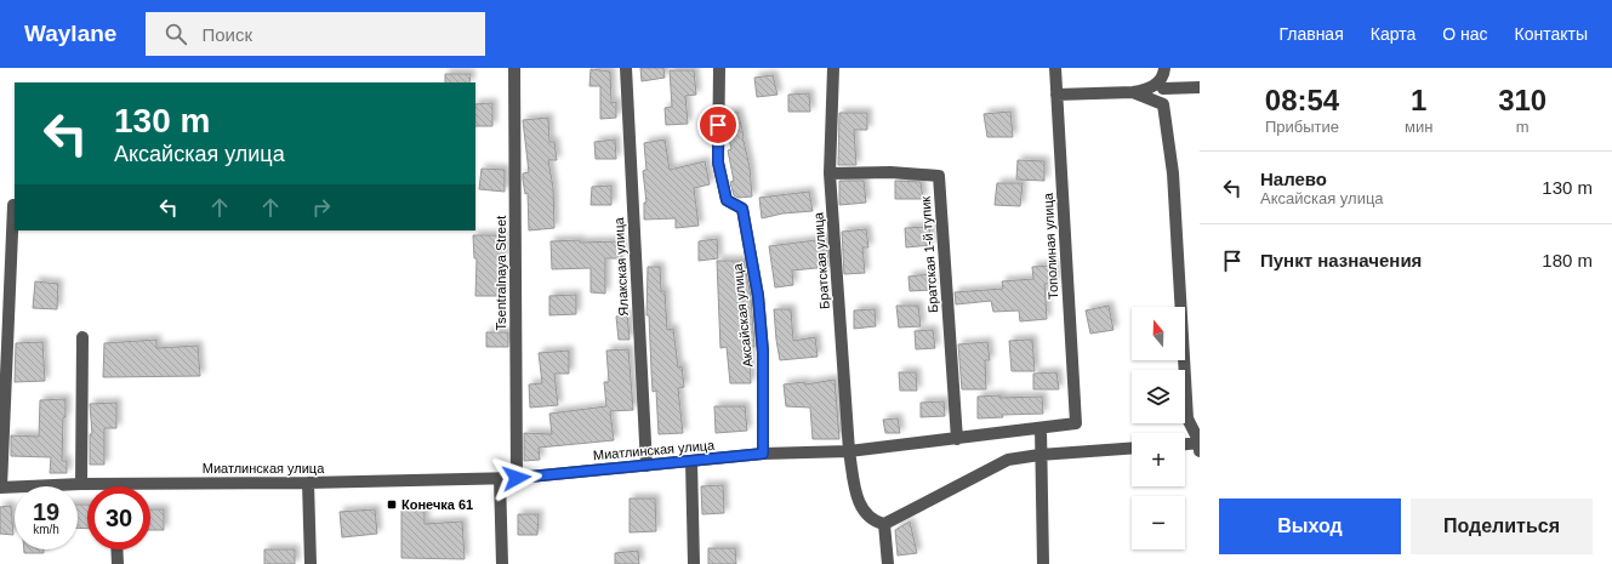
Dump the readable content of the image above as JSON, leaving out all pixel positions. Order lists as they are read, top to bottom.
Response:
{
  "streets": {
    "street": [
      "Тополиная улица",
      "Братская 1-й тупик",
      "Братская улица",
      "Ялакская улица",
      "Tsentralnaya Street",
      "Аксайская улица",
      "Миатлинская улица"
    ]
  },
  "crossings": [
    ["Тополиная улица", "Миатлинская улица"],
    ["Братская 1-й тупик", "Братская улица"],
    ["Братская 1-й тупик", "Миатлинская улица"],
    ["Братская улица", "Миатлинская улица"],
    ["Ялакская улица", "Миатлинская улица"],
    ["Tsentralnaya Street", "Миатлинская улица"],
    ["Аксайская улица", "Миатлинская улица"]
  ],
  "places": {
    "transit": ["Конечка 61"]
  },
  "north": "top",
  "page": {
    "header": "Waylane",
    "search": "Поиск",
    "nav": [
      "Главная",
      "Карта",
      "О нас",
      "Контакты"
    ],
    "eta": [
      "08:54",
      "Прибытие",
      "1",
      "мин",
      "310",
      "m"
    ],
    "turn": ["130 m", "Аксайская улица"],
    "list": [
      {
        "name": "Налево",
        "note": "Аксайская улица",
        "value": "130 m"
      },
      {
        "name": "Пункт назначения",
        "value": "180 m"
      }
    ],
    "map_buttons": ["+", "−"],
    "speed": "19 km/h",
    "limit": "30",
    "buttons": ["Выход", "Поделиться"]
  }
}
